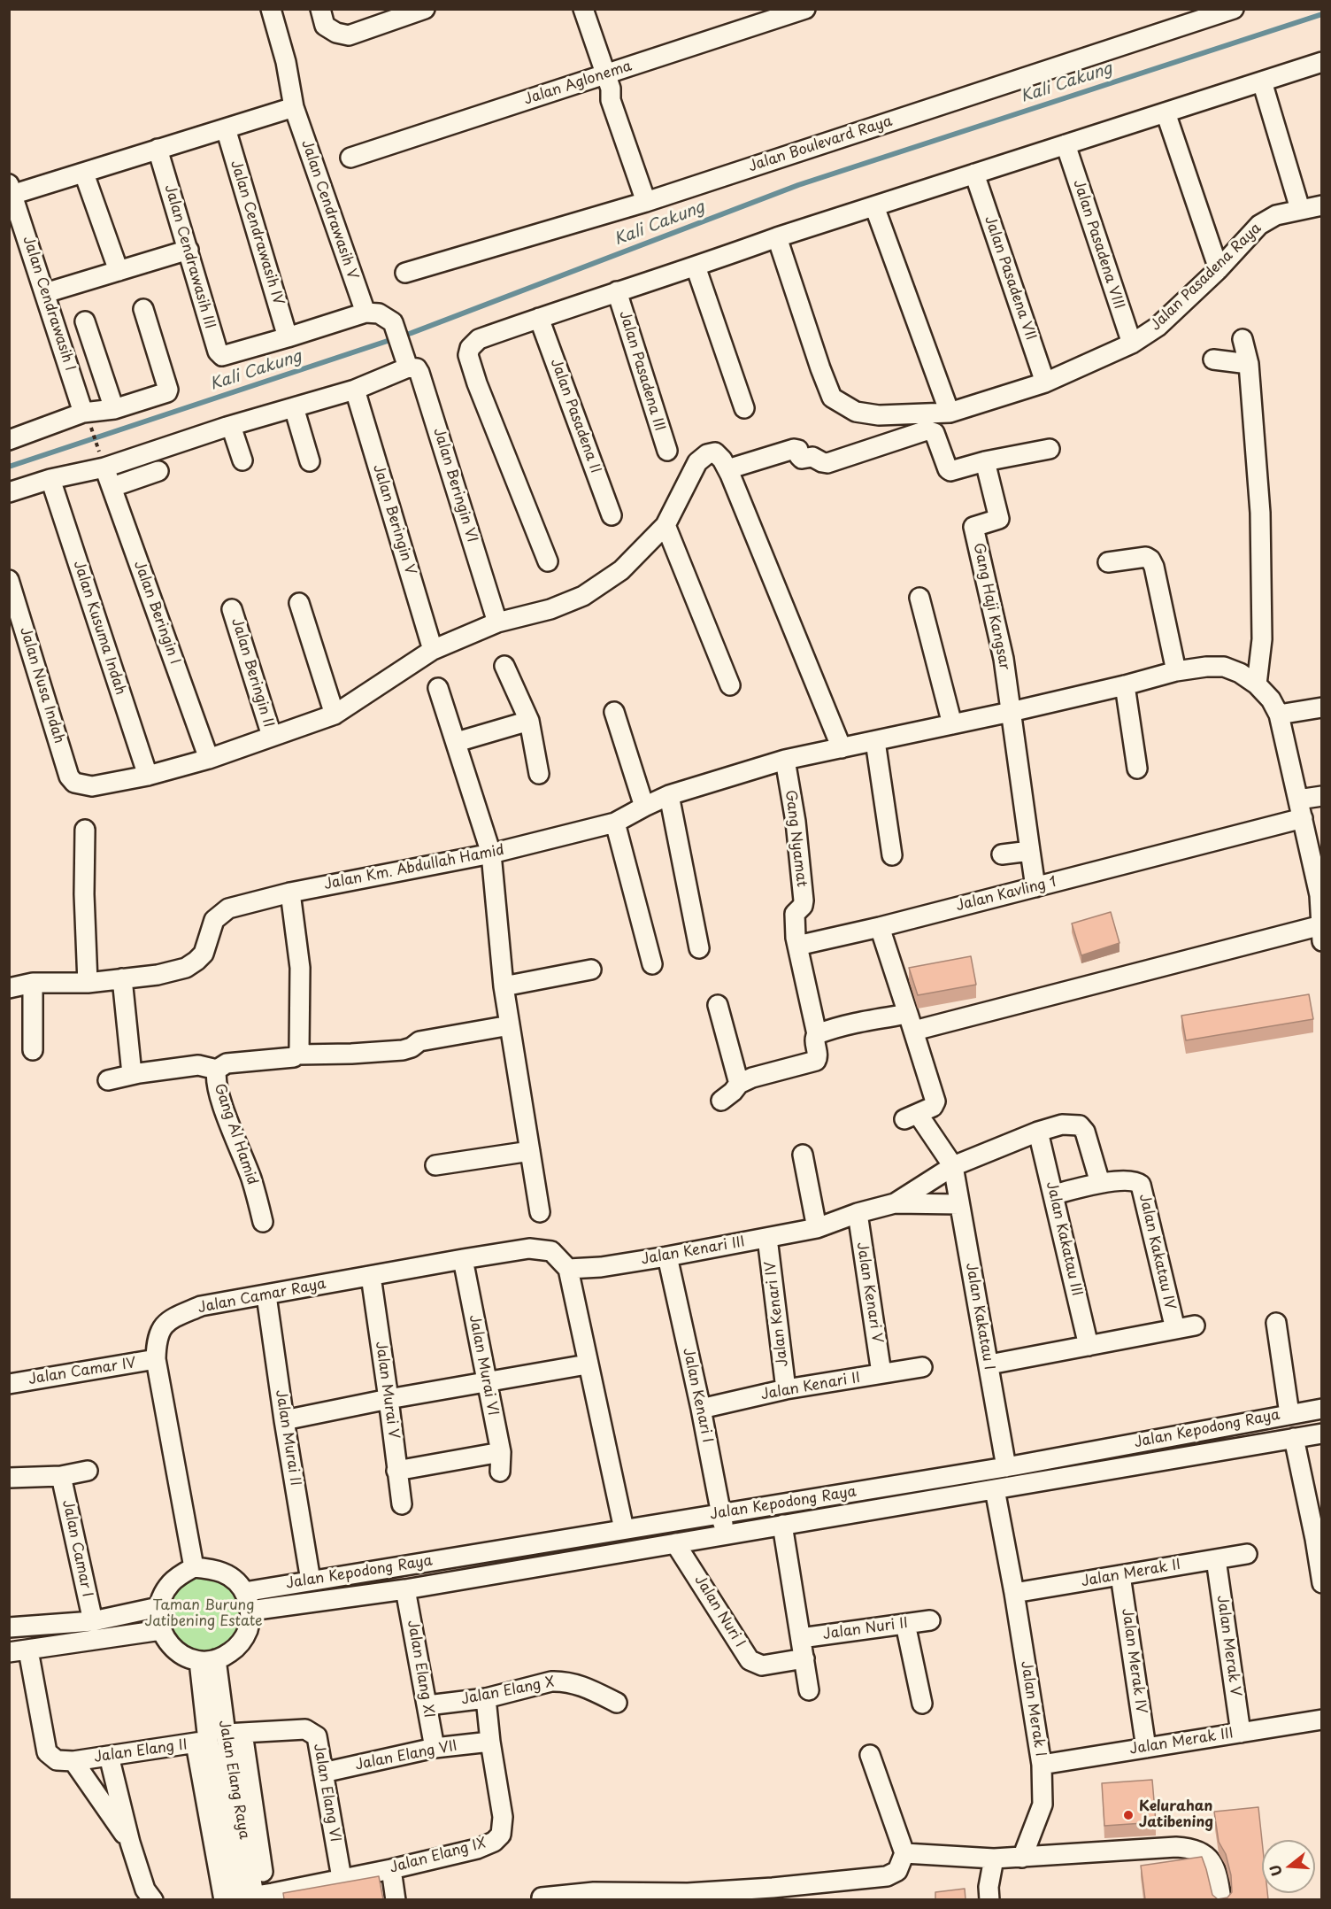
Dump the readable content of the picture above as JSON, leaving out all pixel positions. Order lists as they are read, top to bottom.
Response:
{
  "streets": {
    "street": [
      "Jalan Aglonema",
      "Jalan Boulevard Raya",
      "Jalan Cendrawasih V",
      "Jalan Cendrawasih IV",
      "Jalan Pasadena VIII",
      "Jalan Cendrawasih III",
      "Jalan Pasadena Raya",
      "Jalan Pasadena VII",
      "Jalan Cendrawasih I",
      "Jalan Pasadena III",
      "Jalan Pasadena II",
      "Jalan Beringin VI",
      "Jalan Beringin V",
      "Gang Haji Kangsar",
      "Jalan Beringin I",
      "Jalan Kusuma Indah",
      "Jalan Beringin II",
      "Jalan Nusa Indah",
      "Gang Nyamat",
      "Jalan Km. Abdullah Hamid",
      "Jalan Kavling 1",
      "Gang Al Hamid",
      "Jalan Kakatau III",
      "Jalan Kenari III",
      "Jalan Kakatau IV",
      "Jalan Kenari V",
      "Jalan Camar Raya",
      "Jalan Kenari IV",
      "Jalan Kakatau I",
      "Jalan Murai VI",
      "Jalan Camar IV",
      "Jalan Kenari II",
      "Jalan Murai V",
      "Jalan Kenari I",
      "Jalan Kepodong Raya",
      "Jalan Murai II",
      "Jalan Camar I",
      "Jalan Merak II",
      "Jalan Nuri I",
      "Jalan Nuri II",
      "Jalan Merak V",
      "Jalan Merak IV",
      "Jalan Elang XI",
      "Jalan Elang X",
      "Jalan Merak I",
      "Jalan Merak III",
      "Jalan Elang II",
      "Jalan Elang VII",
      "Jalan Elang Raya",
      "Jalan Elang VI",
      "Jalan Elang IX"
    ]
  },
  "crossings": [
    ["Jalan Cendrawasih IV", "Jalan Cendrawasih III"],
    ["Jalan Pasadena VIII", "Jalan Pasadena Raya"],
    ["Jalan Pasadena Raya", "Jalan Pasadena VII"],
    ["Gang Haji Kangsar", "Jalan Km. Abdullah Hamid"],
    ["Jalan Kusuma Indah", "Jalan Nusa Indah"],
    ["Gang Nyamat", "Jalan Km. Abdullah Hamid"],
    ["Gang Nyamat", "Jalan Kavling 1"],
    ["Jalan Km. Abdullah Hamid", "Jalan Kavling 1"],
    ["Jalan Kakatau III", "Jalan Kakatau IV"],
    ["Jalan Kenari III", "Jalan Kenari V"],
    ["Jalan Kenari III", "Jalan Camar Raya"],
    ["Jalan Kenari III", "Jalan Kenari IV"],
    ["Jalan Kenari III", "Jalan Kakatau I"],
    ["Jalan Kenari III", "Jalan Kenari I"],
    ["Jalan Kenari V", "Jalan Kenari II"],
    ["Jalan Camar Raya", "Jalan Murai VI"],
    ["Jalan Camar Raya", "Jalan Camar IV"],
    ["Jalan Camar Raya", "Jalan Murai V"],
    ["Jalan Camar Raya", "Jalan Kepodong Raya"],
    ["Jalan Camar Raya", "Jalan Murai II"],
    ["Jalan Camar Raya", "Jalan Elang Raya"],
    ["Jalan Kenari IV", "Jalan Kenari II"],
    ["Jalan Kakatau I", "Jalan Kepodong Raya"],
    ["Jalan Kenari II", "Jalan Kenari I"],
    ["Jalan Kenari I", "Jalan Kepodong Raya"],
    ["Jalan Kepodong Raya", "Jalan Murai II"],
    ["Jalan Kepodong Raya", "Jalan Nuri I"],
    ["Jalan Kepodong Raya", "Jalan Elang XI"],
    ["Jalan Kepodong Raya", "Jalan Merak I"],
    ["Jalan Kepodong Raya", "Jalan Elang Raya"],
    ["Jalan Merak II", "Jalan Merak V"],
    ["Jalan Merak II", "Jalan Merak IV"],
    ["Jalan Merak II", "Jalan Merak I"],
    ["Jalan Merak V", "Jalan Merak III"],
    ["Jalan Merak IV", "Jalan Merak III"],
    ["Jalan Elang XI", "Jalan Elang X"],
    ["Jalan Elang XI", "Jalan Elang VII"],
    ["Jalan Elang X", "Jalan Elang IX"],
    ["Jalan Merak I", "Jalan Merak III"],
    ["Jalan Elang II", "Jalan Elang Raya"],
    ["Jalan Elang II", "Jalan Elang VI"],
    ["Jalan Elang VII", "Jalan Elang VI"],
    ["Jalan Elang VII", "Jalan Elang IX"],
    ["Jalan Elang Raya", "Jalan Elang VI"],
    ["Jalan Elang Raya", "Jalan Elang IX"],
    ["Jalan Elang VI", "Jalan Elang IX"]
  ],
  "water": ["Kali Cakung"],
  "parks": ["Taman Burung Jatibening Estate"],
  "places": ["Kelurahan Jatibening"],
  "north": "left"
}
